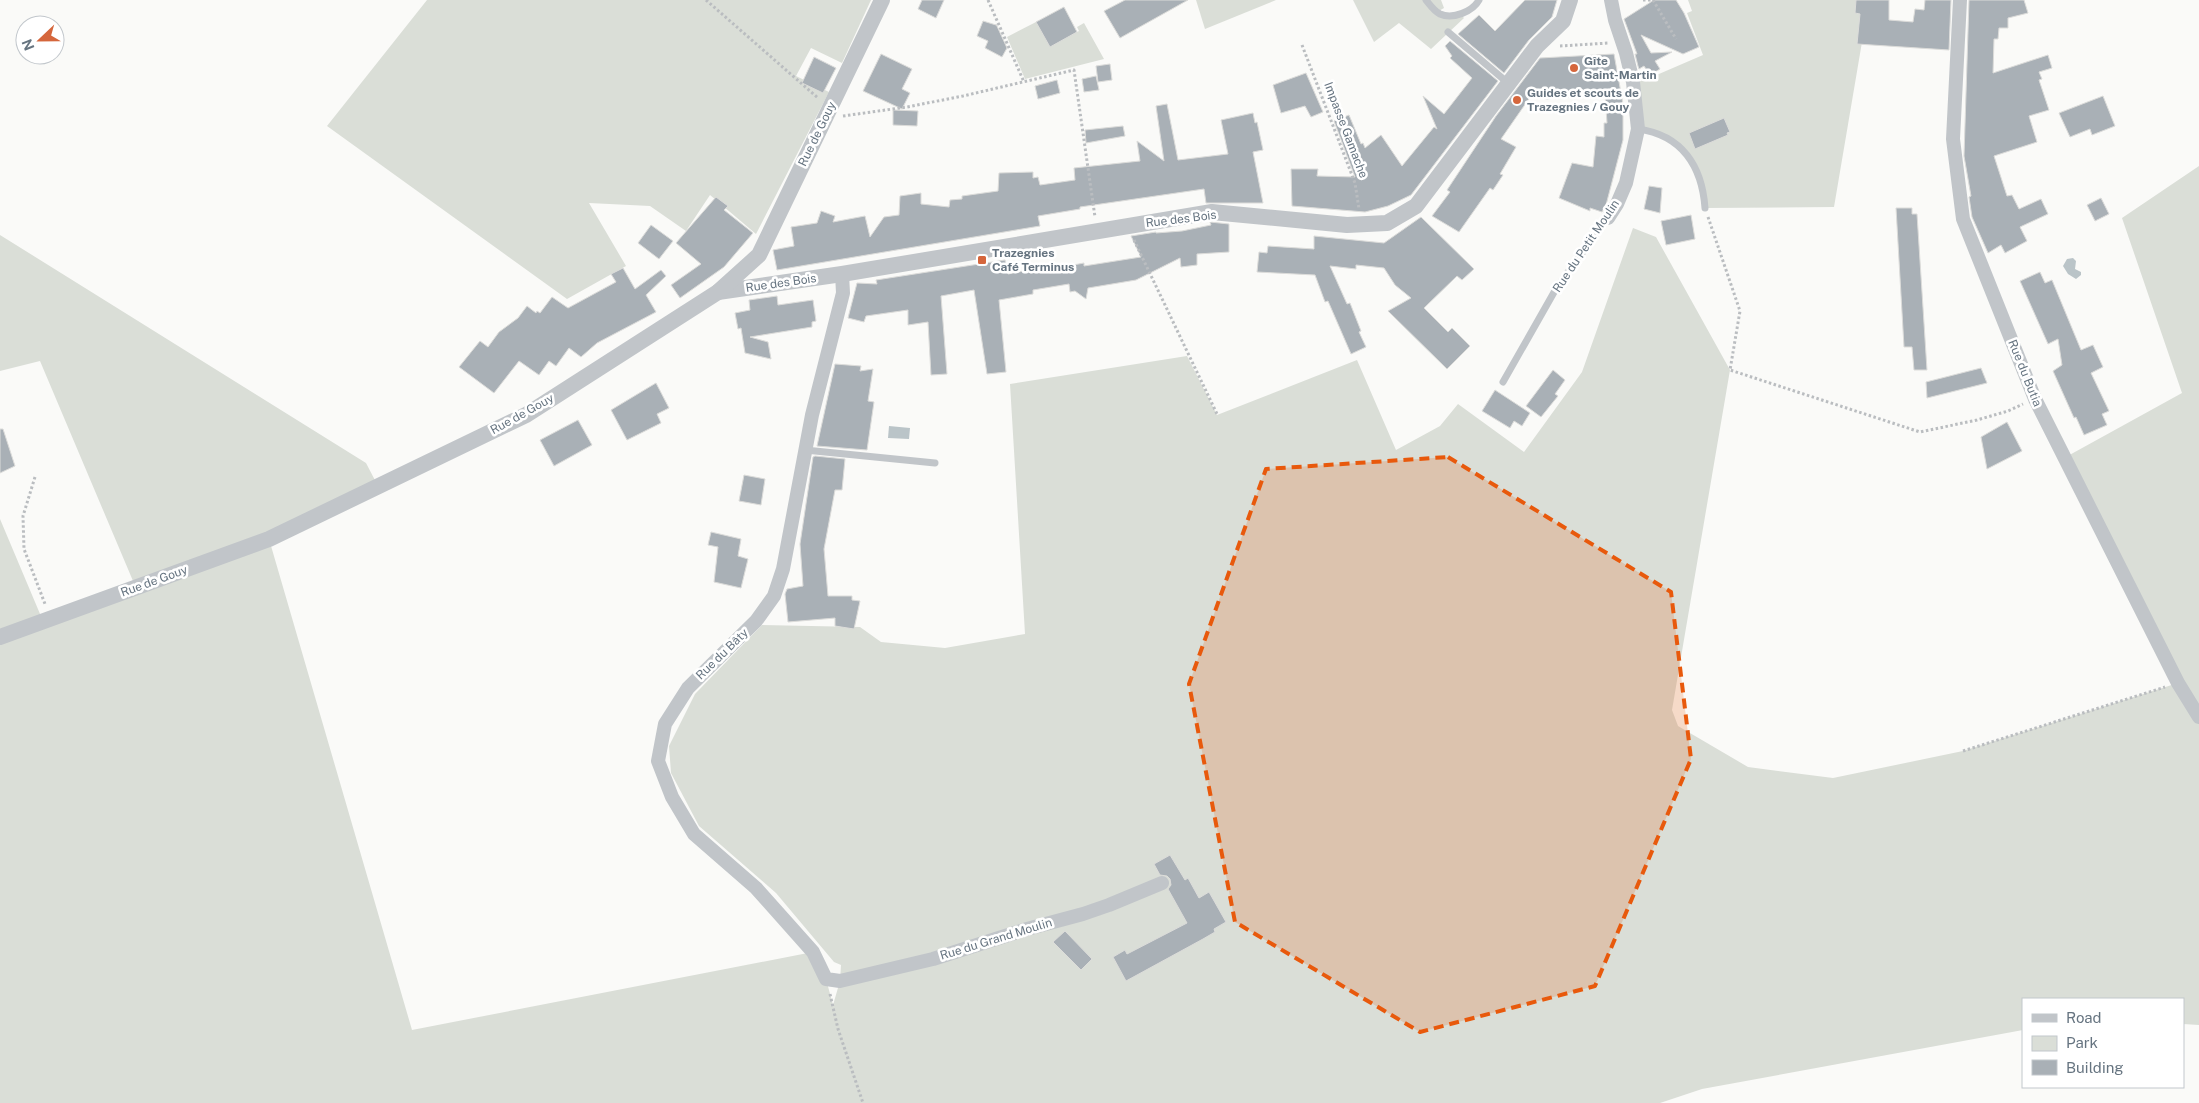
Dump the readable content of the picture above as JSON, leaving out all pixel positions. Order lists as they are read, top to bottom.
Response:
{
  "streets": {
    "street": [
      "Rue de Gouy",
      "Rue des Bois",
      "Rue du Petit Moulin",
      "Rue du Butia",
      "Rue du Bâty",
      "Rue du Grand Moulin"
    ],
    "path": ["Impasse Gamache"]
  },
  "crossings": [
    ["Impasse Gamache", "Rue des Bois"],
    ["Rue de Gouy", "Rue des Bois"],
    ["Rue des Bois", "Rue du Bâty"],
    ["Rue du Bâty", "Rue du Grand Moulin"]
  ],
  "places": {
    "other": ["Gîte Saint-Martin", "Guides et scouts de Trazegnies / Gouy"],
    "transit": ["Trazegnies Café Terminus"]
  },
  "legend": ["Road", "Park", "Building"],
  "north": "left"
}
